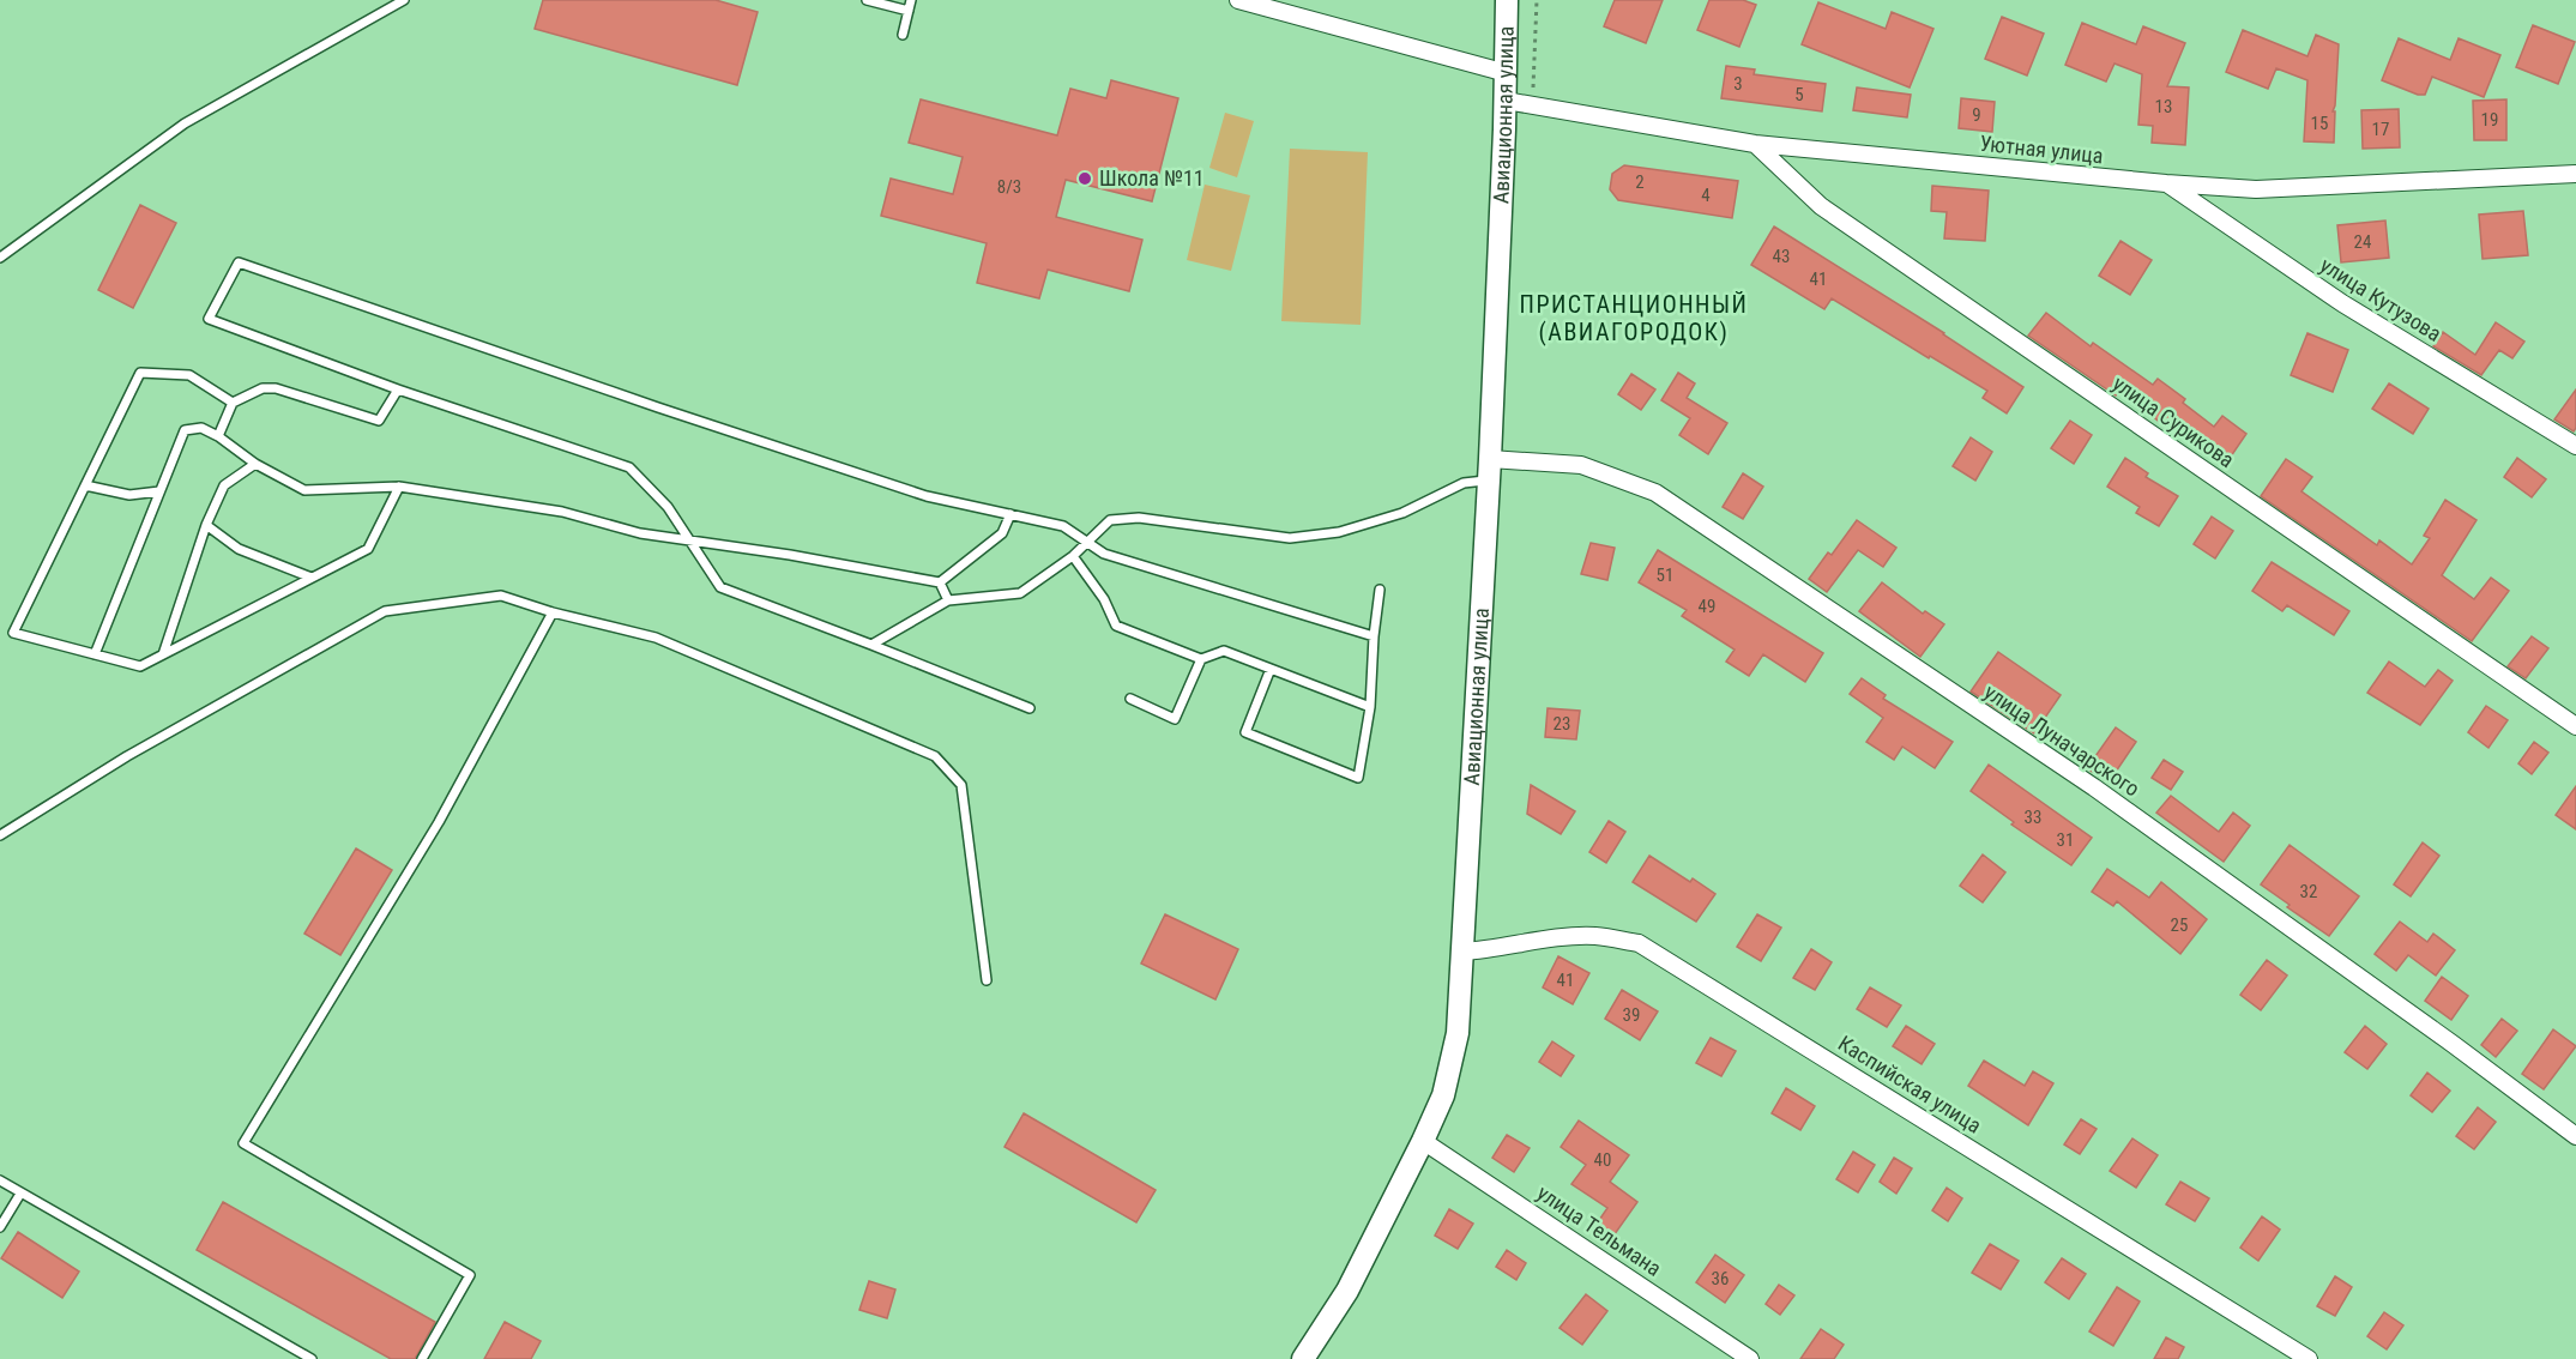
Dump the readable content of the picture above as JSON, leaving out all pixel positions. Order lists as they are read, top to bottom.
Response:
{
  "streets": {
    "street": [
      "Авиационная улица",
      "Уютная улица",
      "улица Кутузова",
      "улица Сурикова",
      "улица Луначарского",
      "Каспийская улица",
      "улица Тельмана"
    ]
  },
  "crossings": [
    ["Авиационная улица", "Уютная улица"],
    ["Авиационная улица", "улица Луначарского"],
    ["Авиационная улица", "Каспийская улица"],
    ["Авиационная улица", "улица Тельмана"],
    ["Уютная улица", "улица Кутузова"],
    ["Уютная улица", "улица Сурикова"]
  ],
  "districts": ["ПРИСТАНЦИОННЫЙ (АВИАГОРОДОК)"],
  "places": ["Школа №11"],
  "house_numbers": [
    "3",
    "5",
    "13",
    "9",
    "19",
    "15",
    "17",
    "2",
    "8/3",
    "4",
    "24",
    "43",
    "41",
    "51",
    "49",
    "23",
    "33",
    "31",
    "32",
    "25",
    "41",
    "39",
    "40",
    "36"
  ]
}
